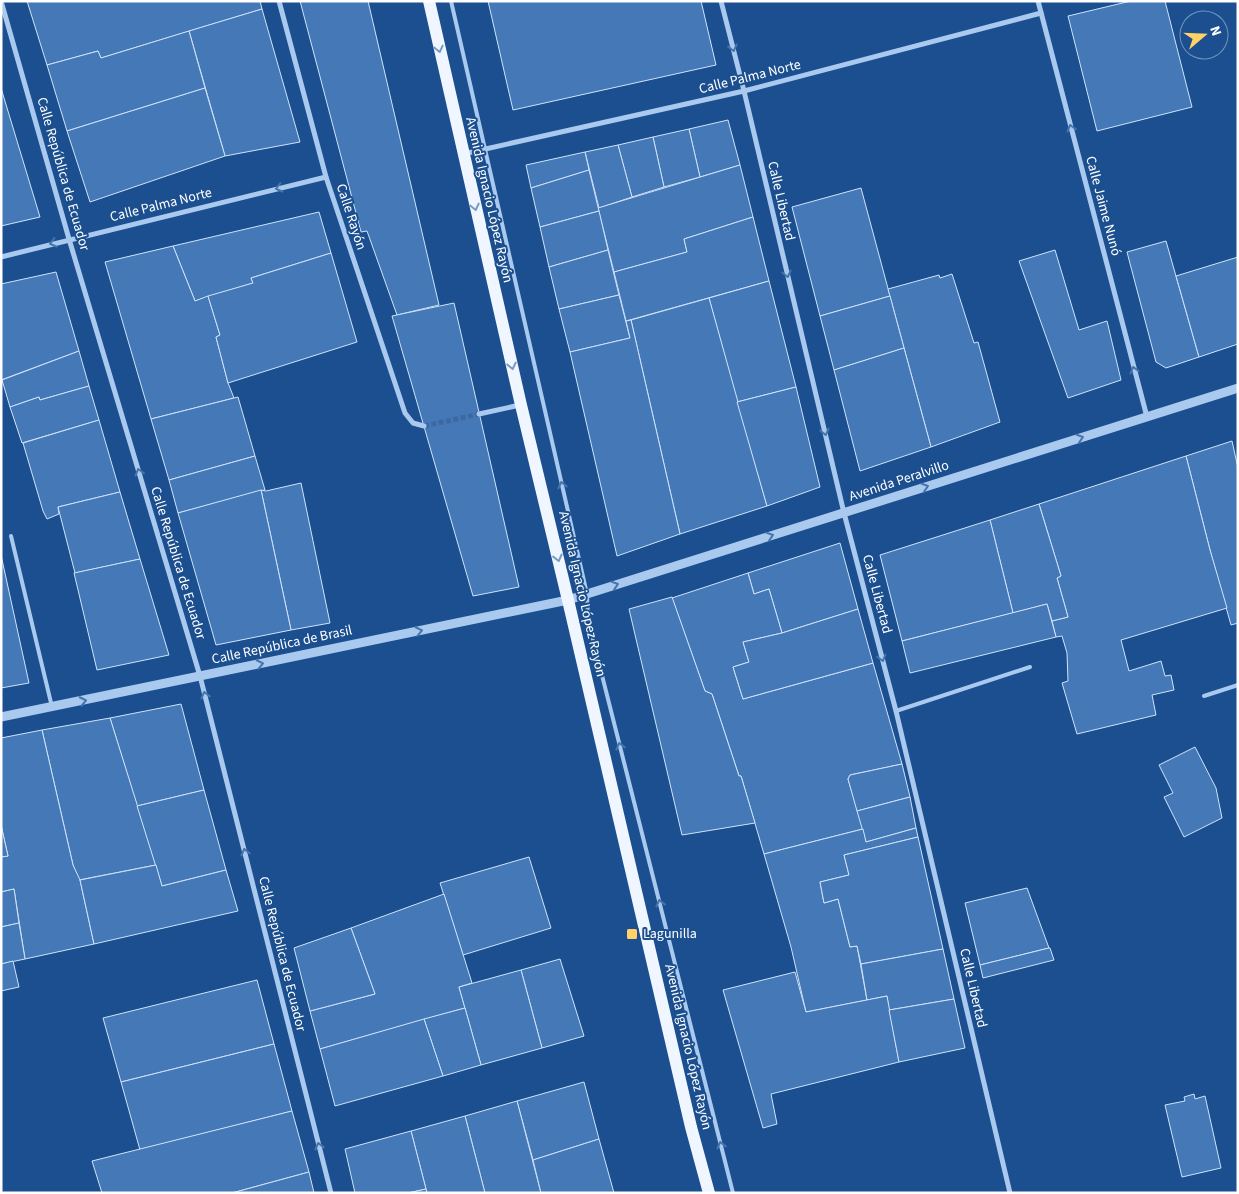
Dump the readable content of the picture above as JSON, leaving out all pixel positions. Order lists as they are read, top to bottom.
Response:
{
  "streets": {
    "main road": ["Avenida Ignacio López Rayón"],
    "street": [
      "Calle Palma Norte",
      "Calle República de Ecuador",
      "Calle Libertad",
      "Calle Jaime Nunó",
      "Calle Rayón",
      "Avenida Peralvillo",
      "Calle República de Brasil"
    ]
  },
  "crossings": [
    ["Calle Palma Norte", "Calle República de Ecuador"],
    ["Calle Palma Norte", "Avenida Ignacio López Rayón"],
    ["Calle Palma Norte", "Calle Libertad"],
    ["Calle Palma Norte", "Calle Jaime Nunó"],
    ["Calle Palma Norte", "Calle Rayón"],
    ["Calle República de Ecuador", "Calle República de Brasil"],
    ["Avenida Ignacio López Rayón", "Avenida Peralvillo"],
    ["Avenida Ignacio López Rayón", "Calle República de Brasil"],
    ["Calle Libertad", "Avenida Peralvillo"],
    ["Calle Jaime Nunó", "Avenida Peralvillo"],
    ["Avenida Peralvillo", "Calle República de Brasil"]
  ],
  "one_way": [
    "Calle Palma Norte",
    "Calle República de Ecuador",
    "Avenida Ignacio López Rayón",
    "Calle Libertad",
    "Calle Jaime Nunó",
    "Avenida Peralvillo",
    "Calle República de Brasil"
  ],
  "places": {
    "transit": ["Lagunilla"]
  },
  "north": "right"
}
